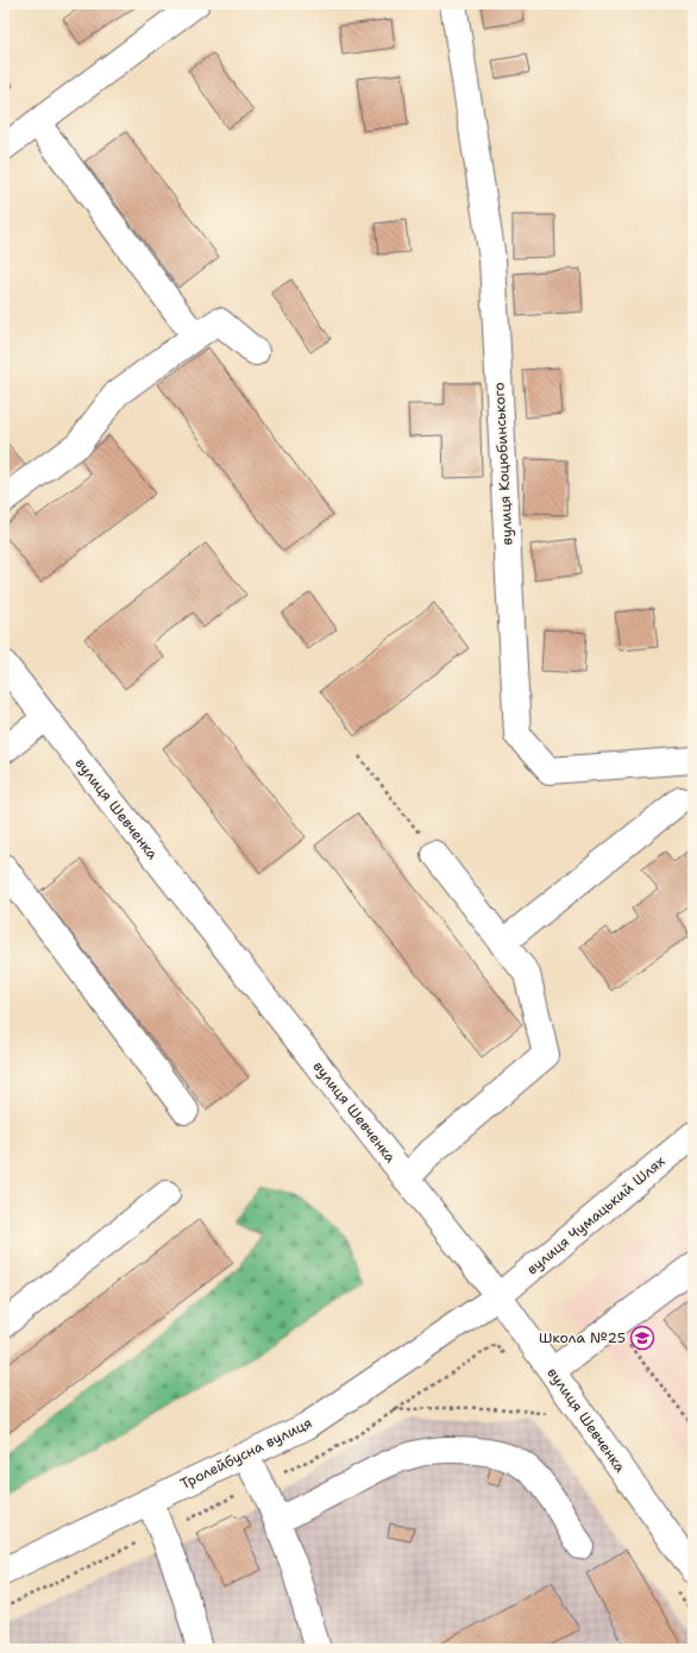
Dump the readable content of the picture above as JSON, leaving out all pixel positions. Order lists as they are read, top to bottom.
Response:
{
  "streets": {
    "street": [
      "вулиця Коцюбинського",
      "вулиця Шевченка",
      "вулиця Чумацький Шлях",
      "Тролейбусна вулиця"
    ]
  },
  "crossings": [
    ["вулиця Шевченка", "вулиця Чумацький Шлях"],
    ["вулиця Шевченка", "Тролейбусна вулиця"],
    ["вулиця Чумацький Шлях", "Тролейбусна вулиця"]
  ],
  "places": {
    "school or university": ["Школа №25"]
  }
}
